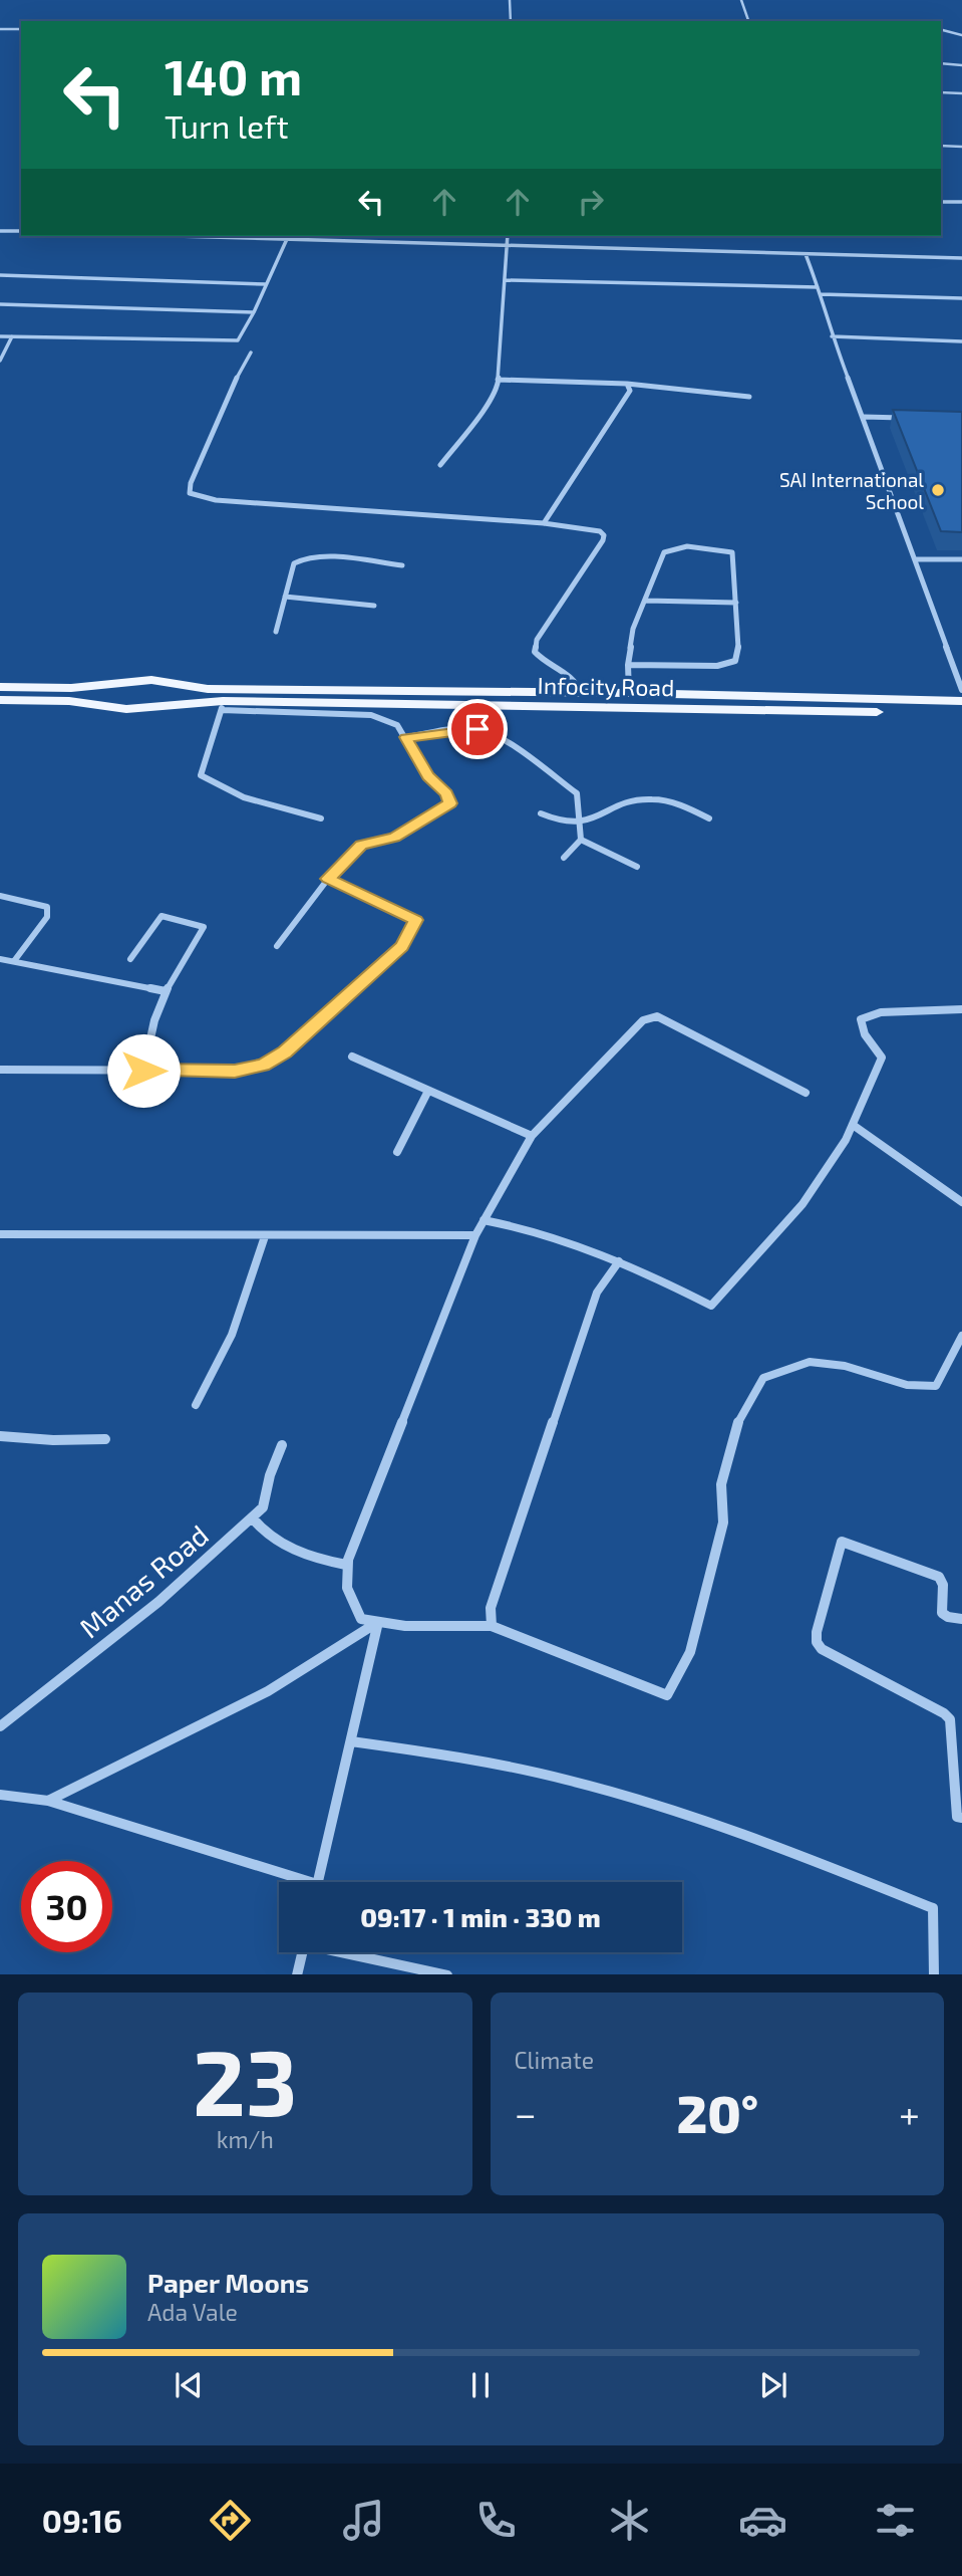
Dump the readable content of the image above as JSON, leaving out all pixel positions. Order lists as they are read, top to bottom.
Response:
{
  "streets": {
    "main road": ["Infocity Road"],
    "street": ["Manas Road"]
  },
  "places": ["SAI International School"],
  "page": {
    "turn": ["140 m", "Turn left"],
    "limit": "30",
    "trip": "09:17 · 1 min · 330 m",
    "tile": [
      ["23", "km/h"],
      "Climate"
    ],
    "heat": ["−", "20°", "+"],
    "song": ["Paper Moons", "Ada Vale"],
    "tabs": "09:16"
  }
}
